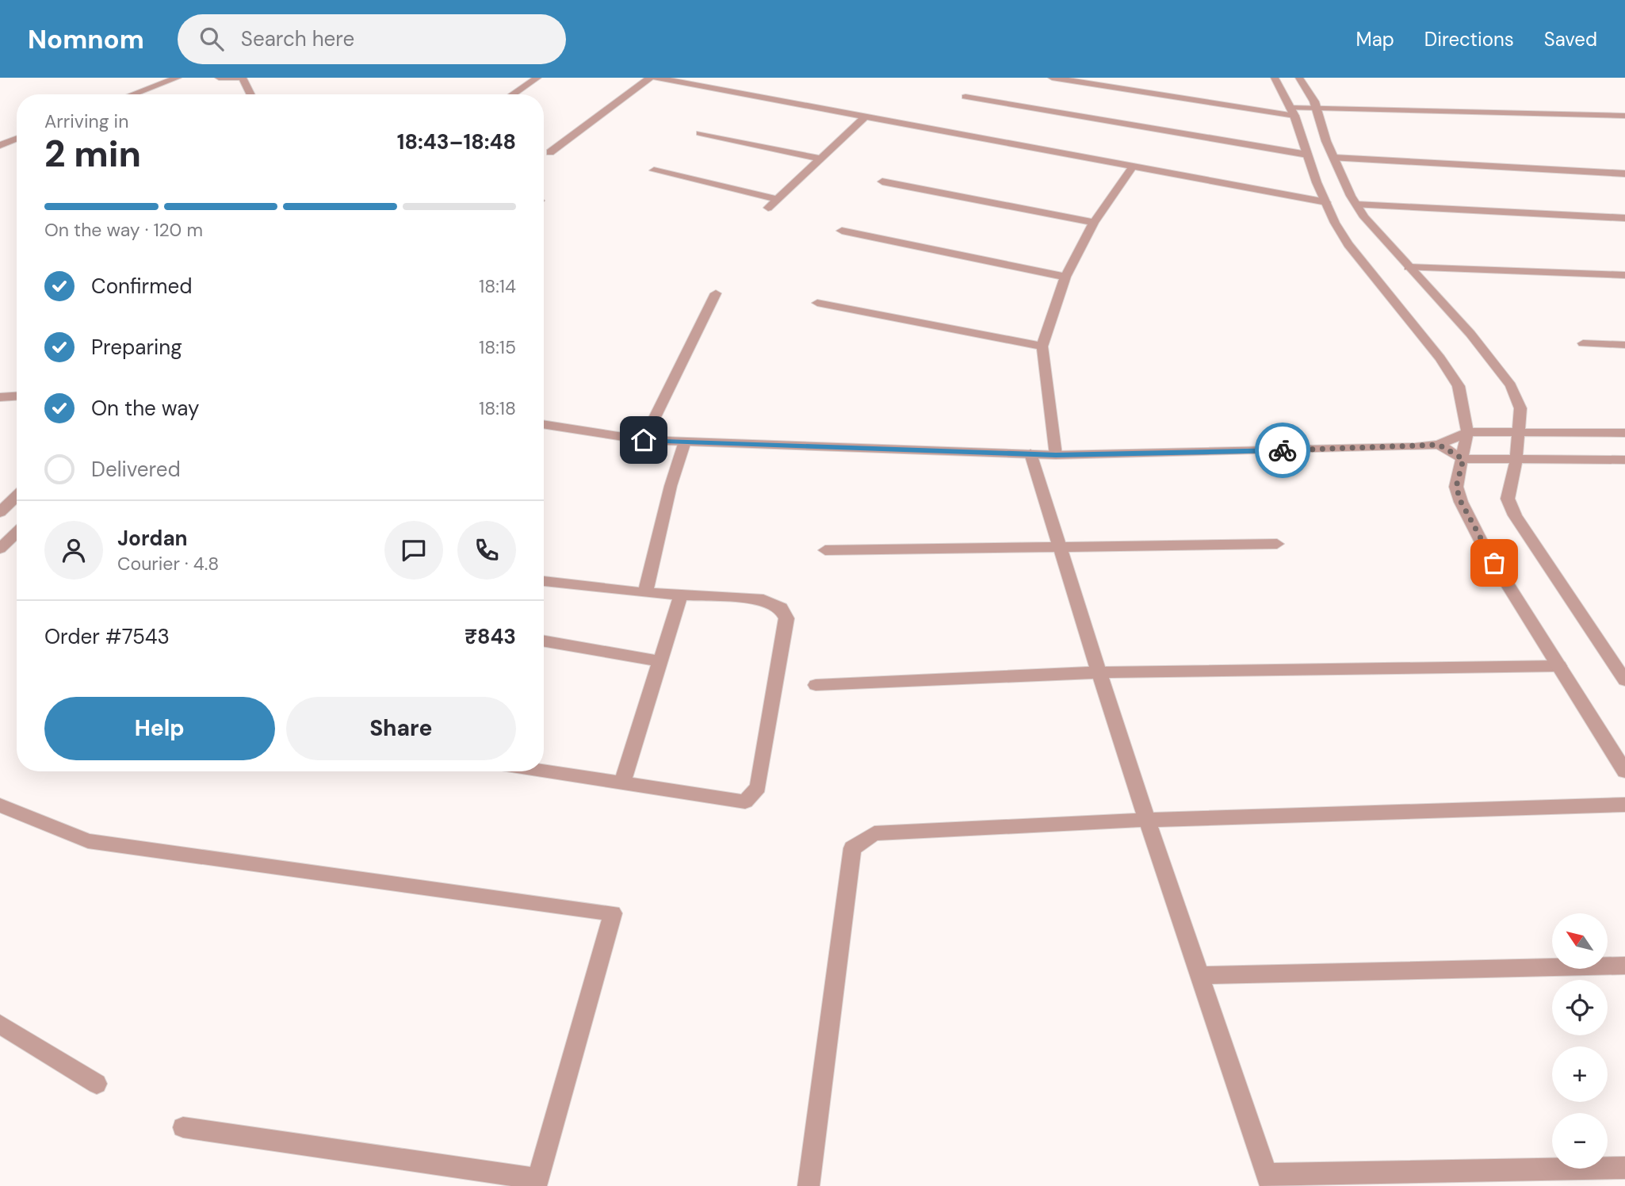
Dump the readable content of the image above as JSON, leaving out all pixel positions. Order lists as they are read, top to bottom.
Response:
{
  "north": "top left",
  "page": {
    "header": "Nomnom",
    "search": "Search here",
    "nav": ["Map", "Directions", "Saved"],
    "heading": ["2 min", "Arriving in", "18:43–18:48"],
    "panel": [
      "Jordan",
      "Courier · 4.8",
      "Order #7543",
      "₹843"
    ],
    "bar": "On the way · 120 m",
    "list": [
      ["Confirmed", "18:14"],
      ["Preparing", "18:15"],
      ["On the way", "18:18"],
      "Delivered"
    ],
    "buttons": ["Help", "Share"],
    "map_buttons": ["+", "−"]
  }
}
